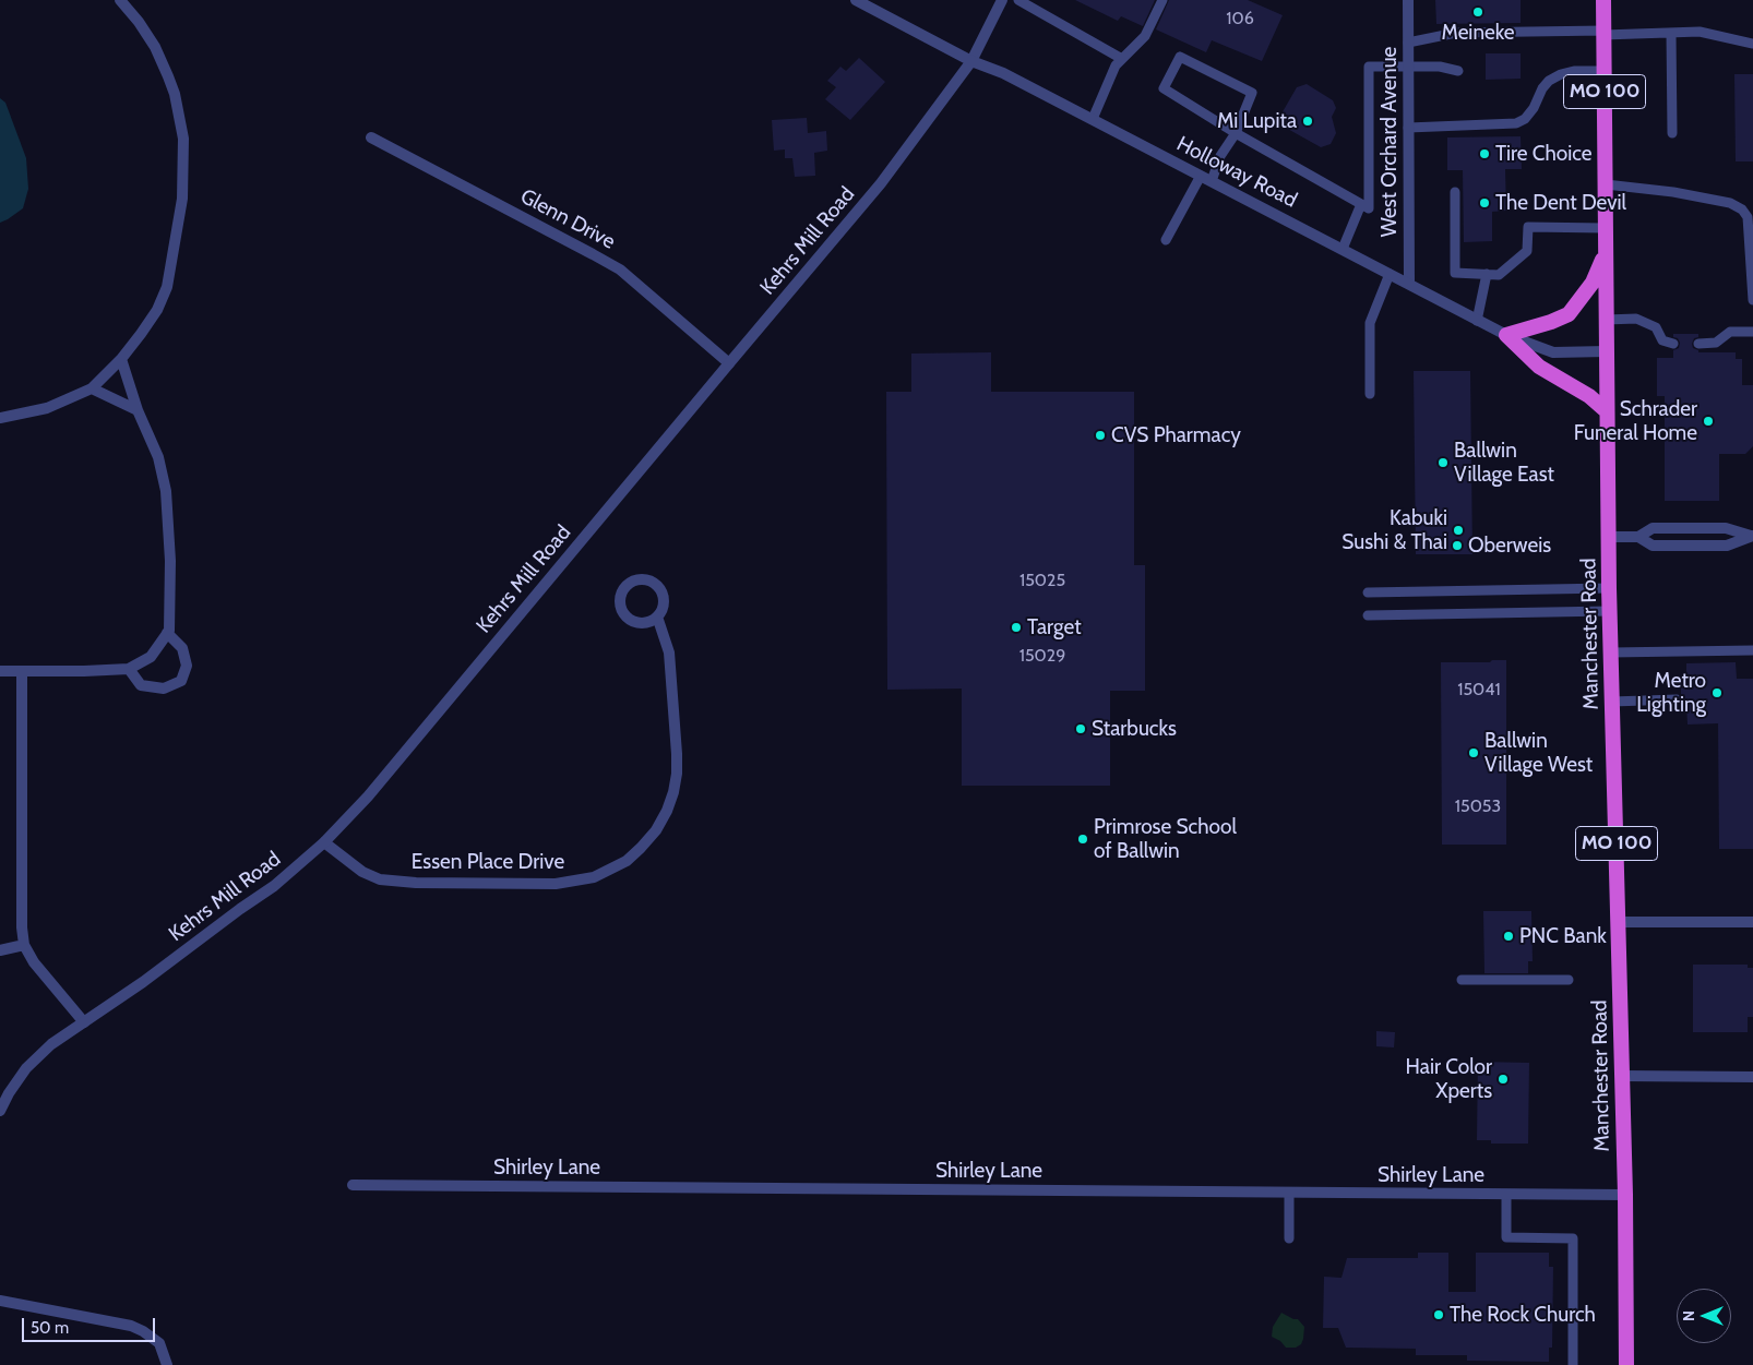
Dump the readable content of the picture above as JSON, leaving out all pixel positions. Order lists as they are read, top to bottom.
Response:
{
  "streets": {
    "highway": ["MO 100", "Manchester Road"],
    "street": [
      "West Orchard Avenue",
      "Holloway Road",
      "Glenn Drive",
      "Kehrs Mill Road",
      "Essen Place Drive",
      "Shirley Lane"
    ]
  },
  "crossings": [
    ["West Orchard Avenue", "Holloway Road"],
    ["Holloway Road", "Kehrs Mill Road"],
    ["Holloway Road", "Manchester Road"],
    ["Glenn Drive", "Kehrs Mill Road"],
    ["Kehrs Mill Road", "Essen Place Drive"],
    ["Manchester Road", "Shirley Lane"]
  ],
  "places": [
    "Meineke",
    "Mi Lupita",
    "Tire Choice",
    "The Dent Devil",
    "Schrader Funeral Home",
    "CVS Pharmacy",
    "Ballwin Village East",
    "Kabuki Sushi & Thai",
    "Oberweis",
    "Target",
    "Metro Lighting",
    "Starbucks",
    "Ballwin Village West",
    "Primrose School of Ballwin",
    "PNC Bank",
    "Hair Color Xperts",
    "The Rock Church"
  ],
  "house_numbers": [
    "106",
    "15025",
    "15029",
    "15041",
    "15053"
  ],
  "scale_bar": "50 m",
  "north": "left"
}
